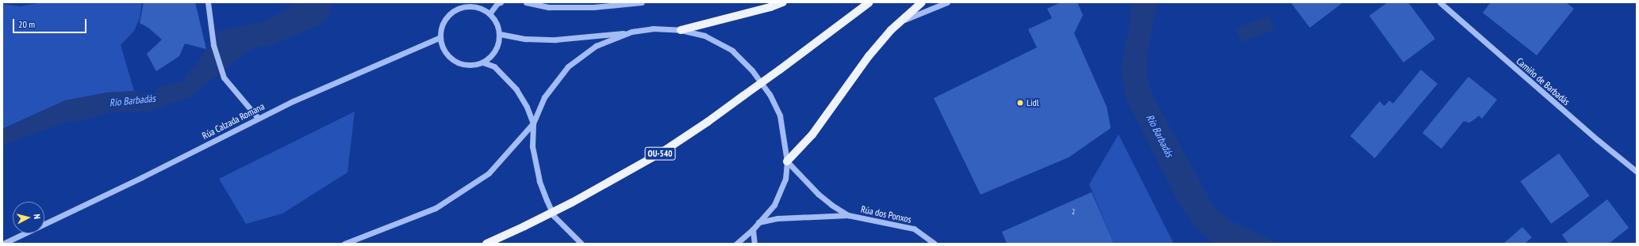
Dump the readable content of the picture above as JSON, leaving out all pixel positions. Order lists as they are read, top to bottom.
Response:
{
  "streets": {
    "main road": ["OU-540"],
    "street": ["Camiño de Barbadás", "Rúa Calzada Romana", "Rúa dos Ponxos"]
  },
  "water": ["Rio Barbadás", "Río Barbadás"],
  "places": ["Lidl"],
  "house_numbers": ["2"],
  "scale_bar": "20 m",
  "north": "right"
}
